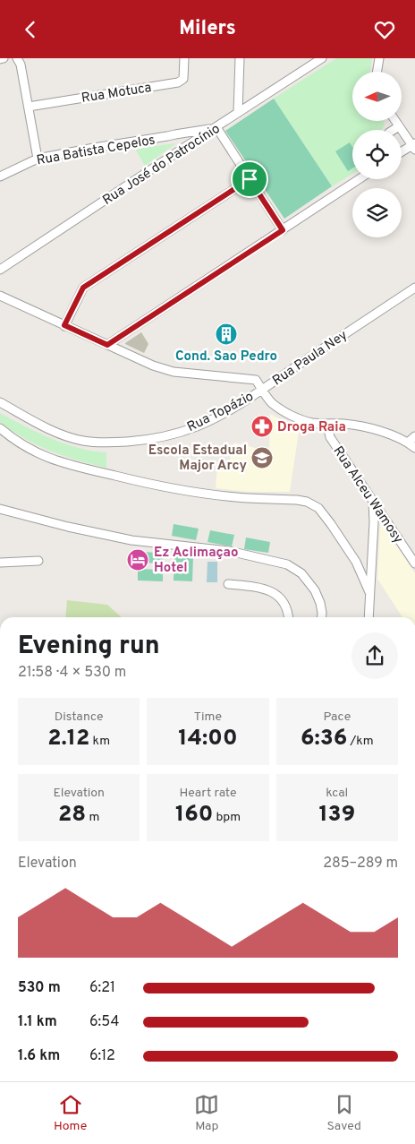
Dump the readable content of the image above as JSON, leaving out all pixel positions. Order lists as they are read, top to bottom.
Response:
{
  "streets": {
    "street": [
      "Rua Motuca",
      "Rua Batista Cepelos",
      "Rua José do Patrocínio",
      "Rua Paula Ney",
      "Rua Topázio",
      "Rua Alceu Wamosy"
    ]
  },
  "crossings": [
    ["Rua Batista Cepelos", "Rua José do Patrocínio"],
    ["Rua Paula Ney", "Rua Topázio"]
  ],
  "places": {
    "building": ["Cond. Sao Pedro"],
    "pharmacy": ["Droga Raia"],
    "school or university": ["Escola Estadual Major Arcy"],
    "hotel": ["Ez Aclimaçao Hotel"]
  },
  "north": "left",
  "page": {
    "header": "Milers",
    "heading": ["Evening run", "21:58 · 4 × 530 m"],
    "stats": [
      ["Distance", "2.12 km"],
      ["Time", "14:00"],
      ["Pace", "6:36 /km"],
      ["Elevation", "28 m"],
      ["Heart rate", "160 bpm"],
      ["kcal", "139"]
    ],
    "chart": ["Elevation", "285–289 m"],
    "list": [
      {
        "name": "530 m",
        "note": "6:21"
      },
      {
        "name": "1.1 km",
        "note": "6:54"
      },
      {
        "name": "1.6 km",
        "note": "6:12"
      }
    ],
    "tabs": ["Home", "Map", "Saved"]
  }
}
